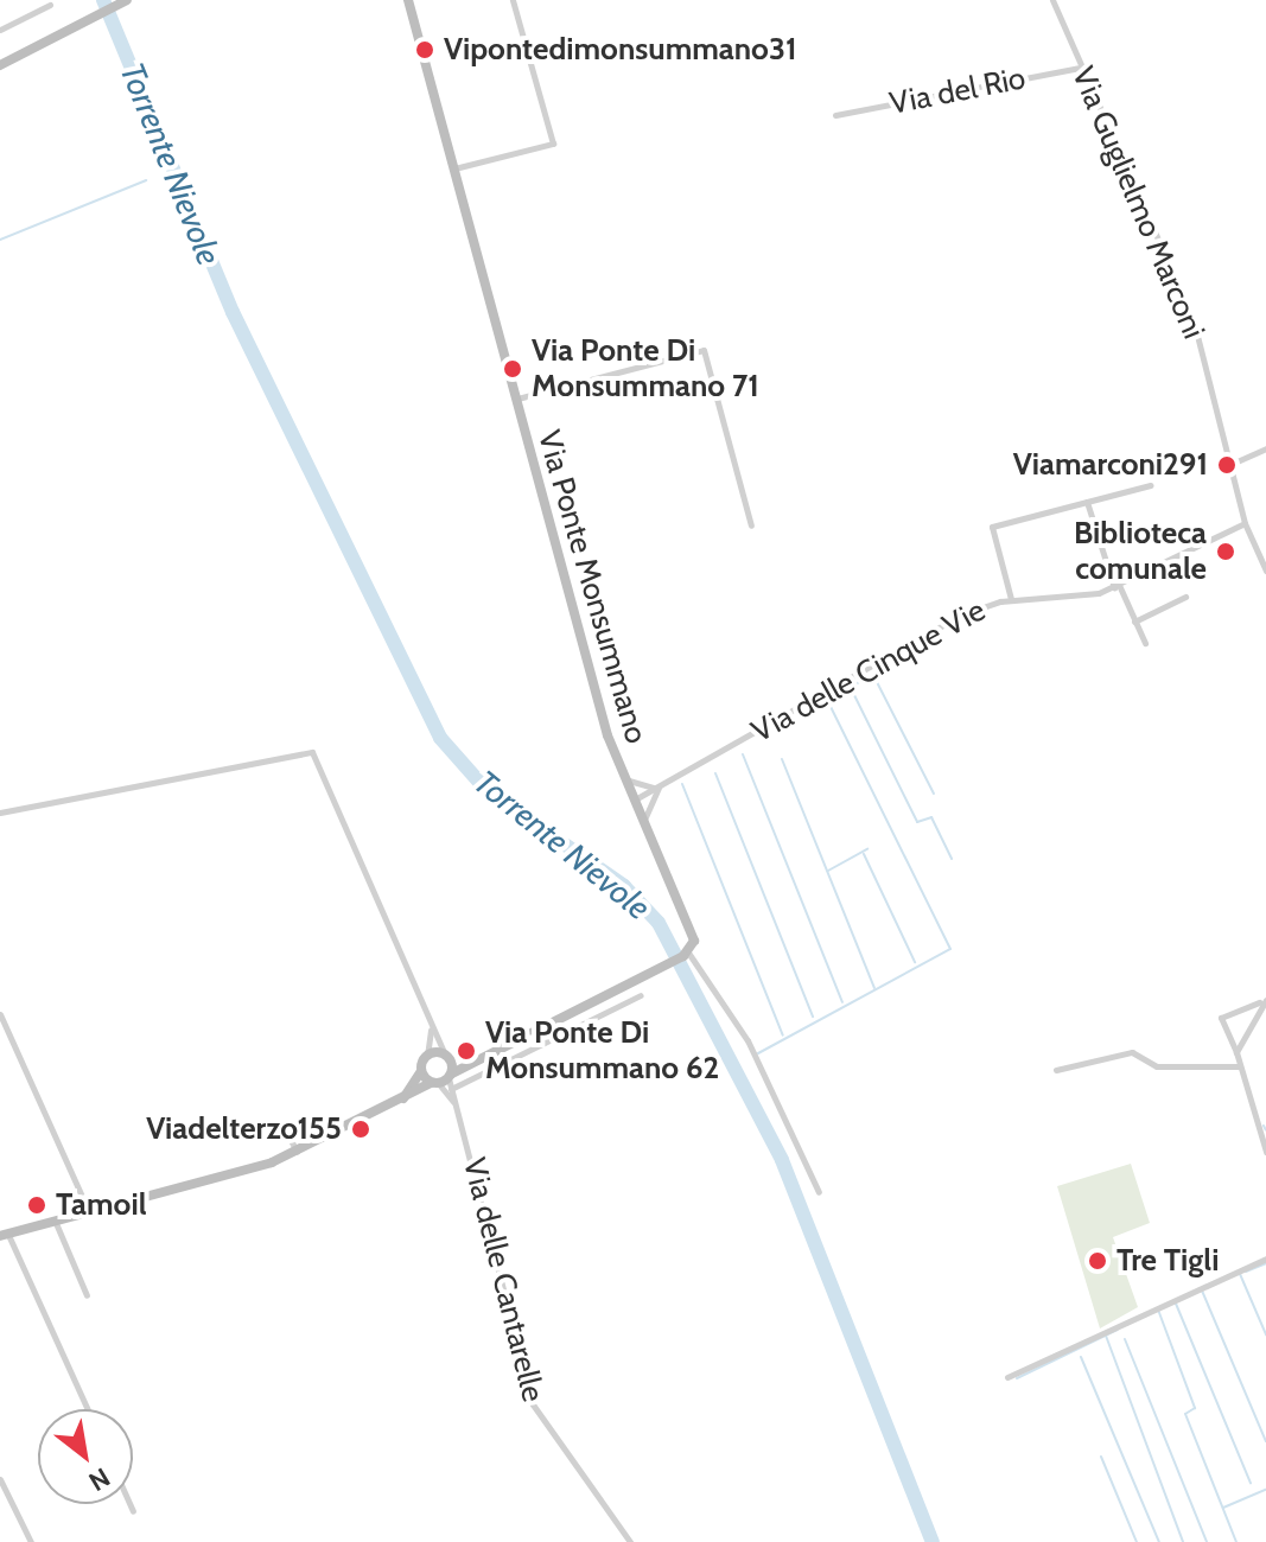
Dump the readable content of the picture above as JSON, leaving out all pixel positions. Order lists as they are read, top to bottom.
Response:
{
  "streets": {
    "street": [
      "Via del Rio",
      "Via Guglielmo Marconi",
      "Via Ponte Monsummano",
      "Via delle Cinque Vie",
      "Via delle Cantarelle"
    ]
  },
  "crossings": [
    ["Via del Rio", "Via Guglielmo Marconi"],
    ["Via Guglielmo Marconi", "Via delle Cinque Vie"],
    ["Via Ponte Monsummano", "Via delle Cinque Vie"]
  ],
  "water": ["Torrente Nievole"],
  "places": [
    "Vipontedimonsummano31",
    "Via Ponte Di Monsummano 71",
    "Viamarconi291",
    "Biblioteca comunale",
    "Via Ponte Di Monsummano 62",
    "Viadelterzo155",
    "Tamoil",
    "Tre Tigli"
  ],
  "north": "bottom right"
}
